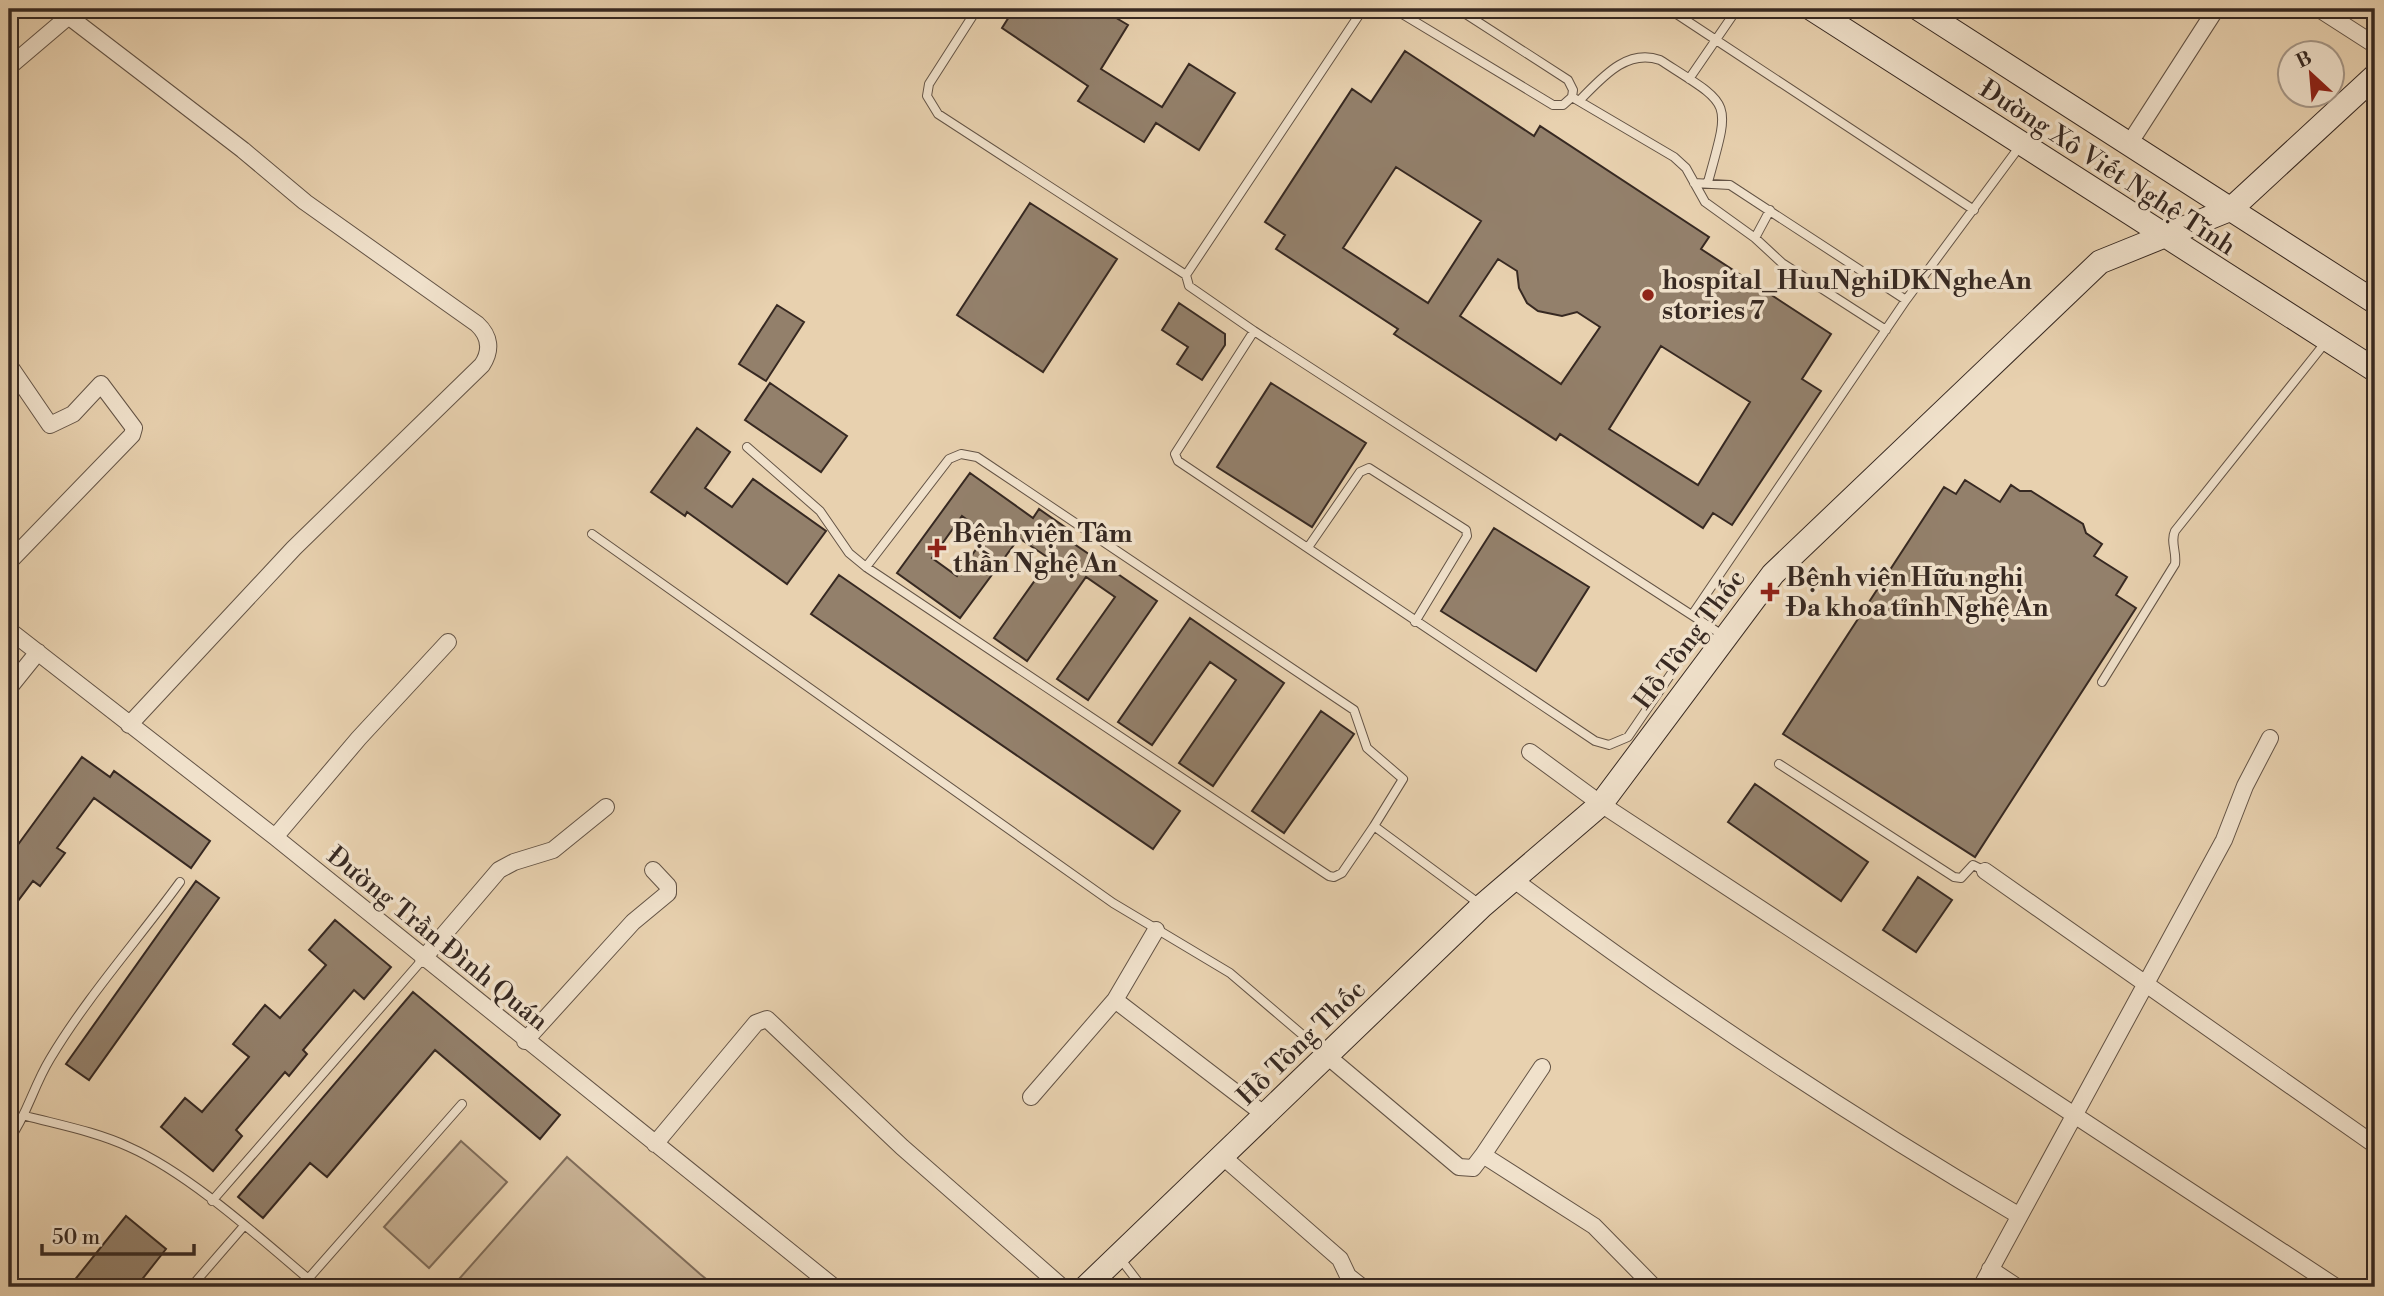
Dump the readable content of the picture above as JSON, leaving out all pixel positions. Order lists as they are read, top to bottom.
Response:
{
  "streets": {
    "street": ["Đường Xô Viết Nghệ Tĩnh", "Hồ Tông Thốc", "Đường Trần Đình Quán"]
  },
  "crossings": [
    ["Đường Xô Viết Nghệ Tĩnh", "Hồ Tông Thốc"]
  ],
  "places": {
    "other": ["hospital_HuuNghiDKNgheAn stories 7"],
    "health": ["Bệnh viện Tâm thần Nghệ An", "Bệnh viện Hữu nghị Đa khoa tỉnh Nghệ An"]
  },
  "scale_bar": "50 m",
  "north": "top left"
}
